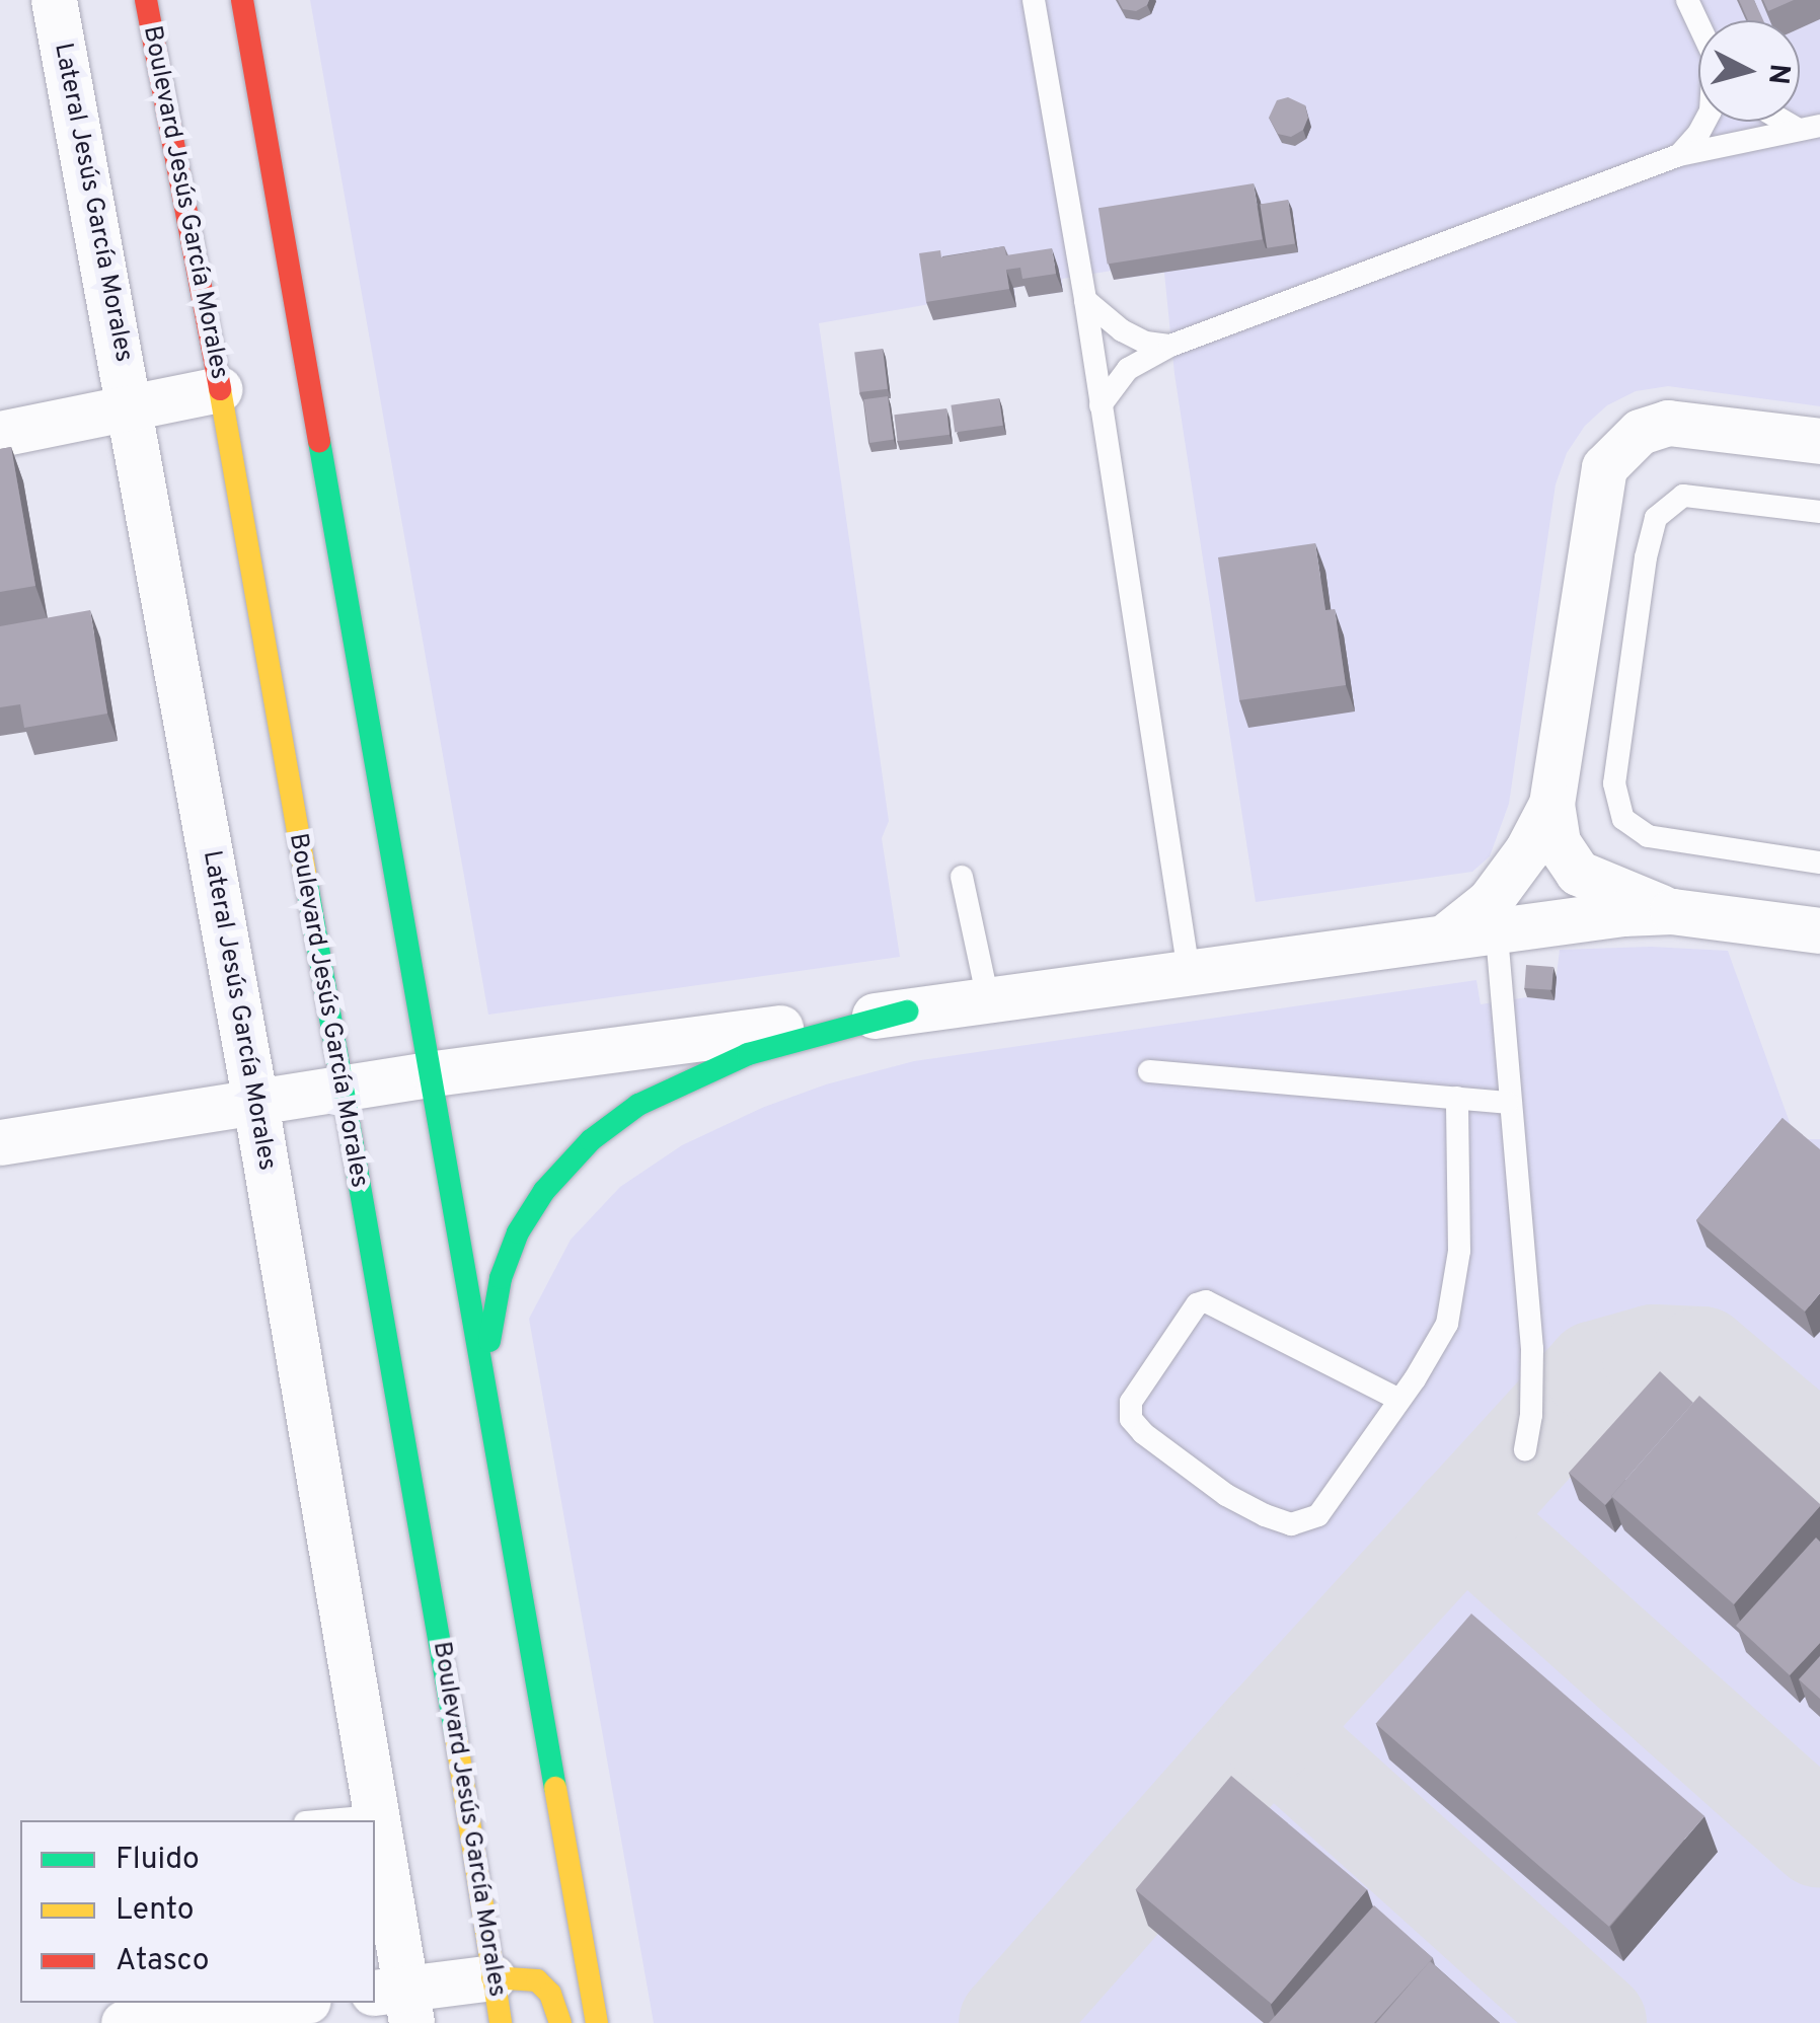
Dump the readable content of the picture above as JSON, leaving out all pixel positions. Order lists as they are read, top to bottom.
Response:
{
  "streets": {
    "main road": ["Boulevard Jesús García Morales"],
    "street": ["Lateral Jesús García Morales"]
  },
  "legend": ["Fluido", "Lento", "Atasco"],
  "north": "right"
}
